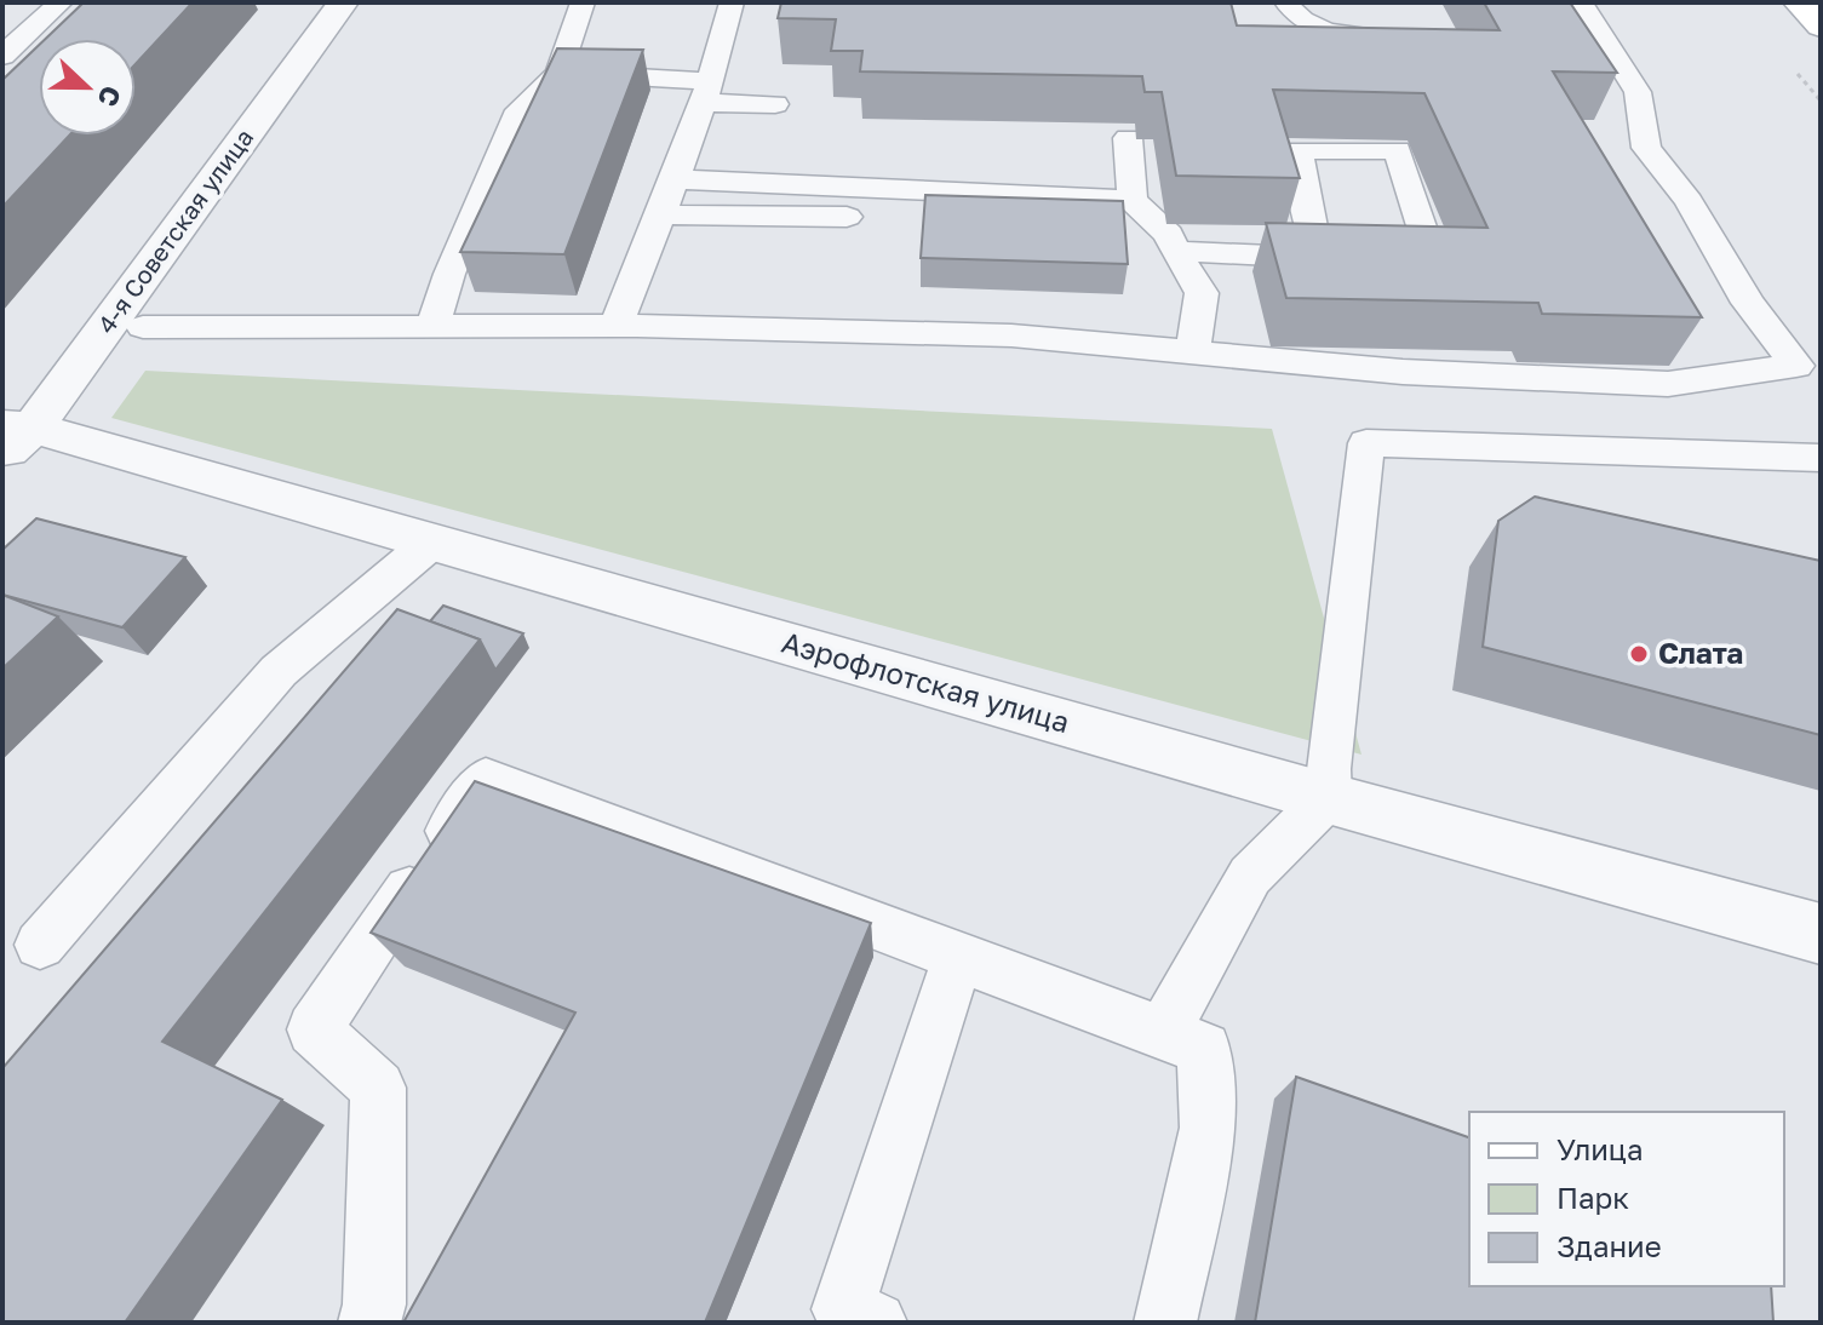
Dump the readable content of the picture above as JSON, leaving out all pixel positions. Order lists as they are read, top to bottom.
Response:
{
  "streets": {
    "street": ["4-я Советская улица", "Аэрофлотская улица"]
  },
  "crossings": [
    ["4-я Советская улица", "Аэрофлотская улица"]
  ],
  "places": ["Слата"],
  "legend": ["Улица", "Парк", "Здание"],
  "north": "right"
}
